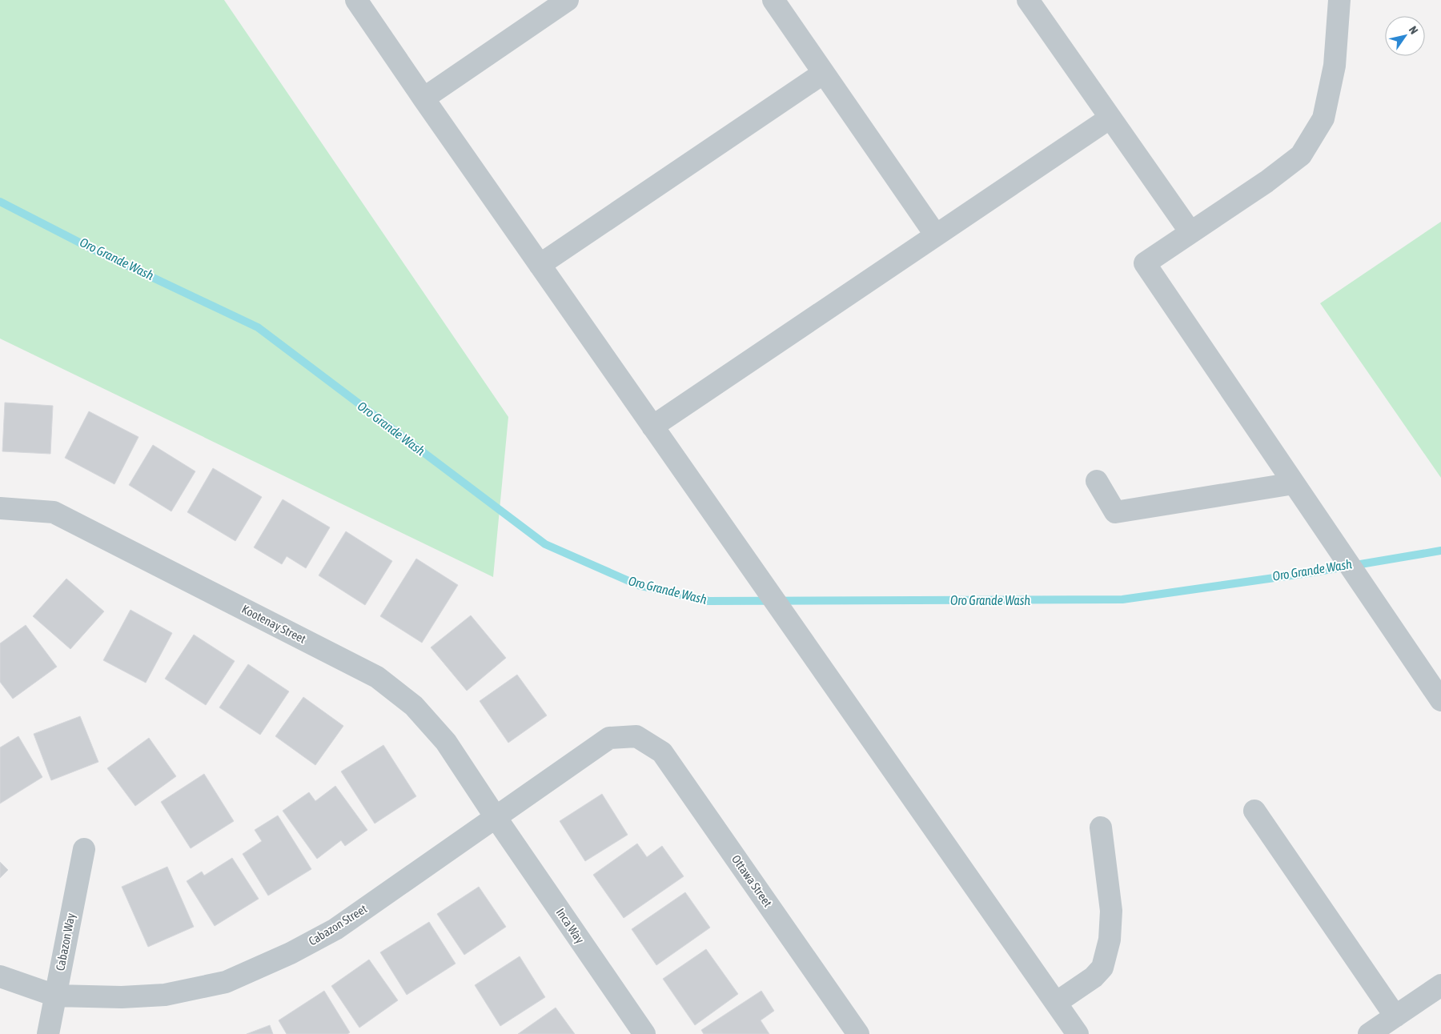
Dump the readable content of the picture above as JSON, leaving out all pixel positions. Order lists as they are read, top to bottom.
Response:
{
  "streets": {
    "street": [
      "Kootenay Street",
      "Ottawa Street",
      "Cabazon Street",
      "Inca Way",
      "Cabazon Way"
    ]
  },
  "crossings": [
    ["Kootenay Street", "Cabazon Street"],
    ["Kootenay Street", "Inca Way"],
    ["Ottawa Street", "Cabazon Street"],
    ["Cabazon Street", "Inca Way"],
    ["Cabazon Street", "Cabazon Way"]
  ],
  "water": ["Oro Grande Wash"],
  "north": "top right"
}
